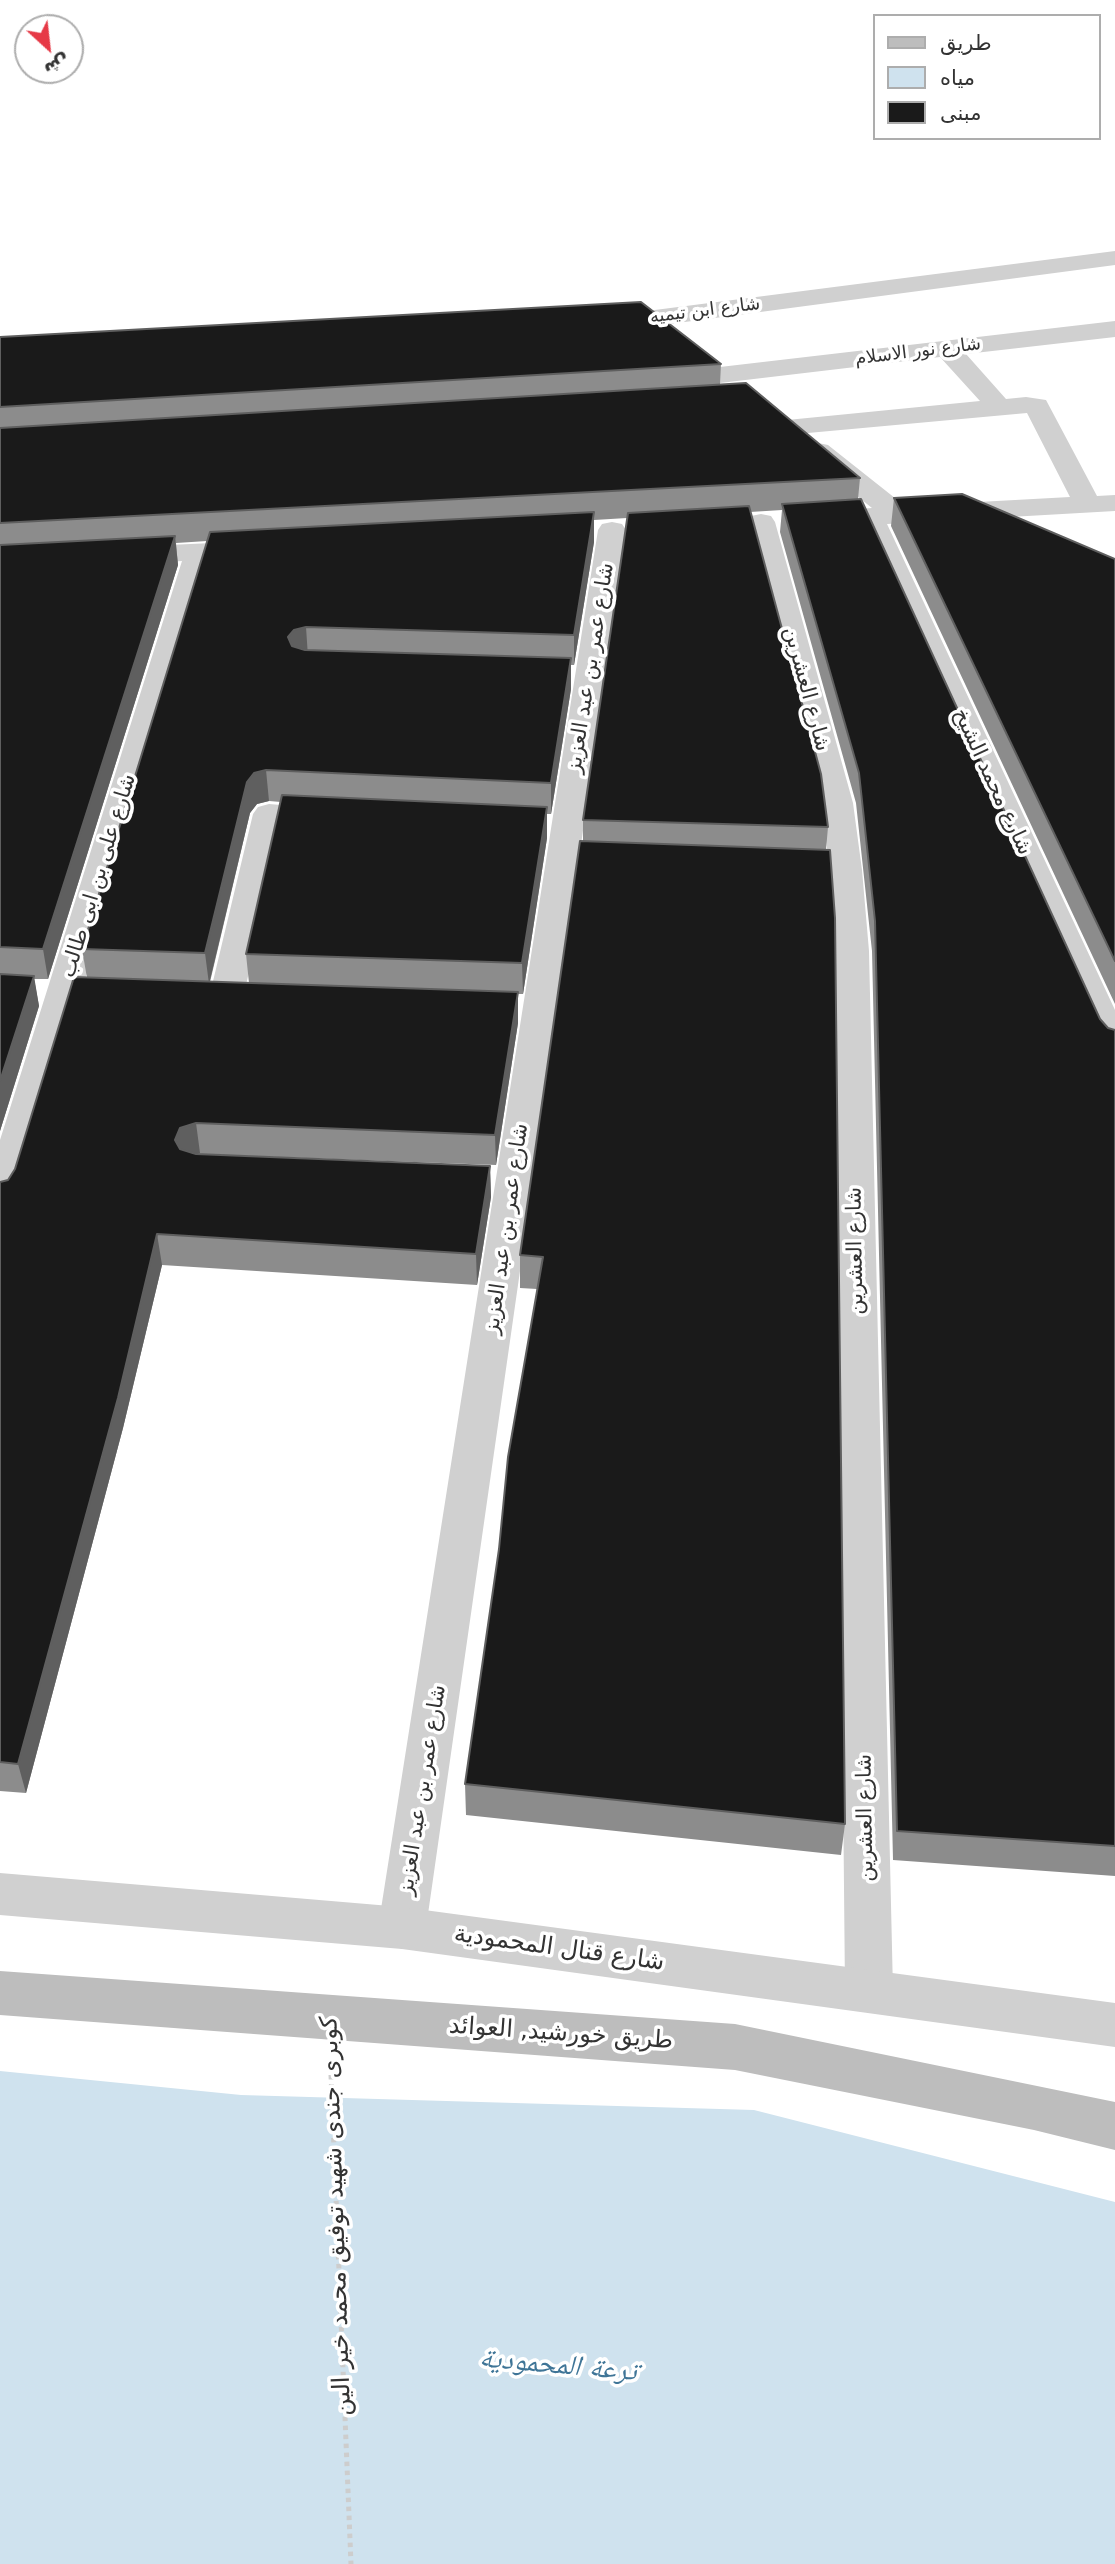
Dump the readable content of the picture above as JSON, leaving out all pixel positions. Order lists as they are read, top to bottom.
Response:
{
  "streets": {
    "main road": ["طريق خورشيد, العوائد"],
    "street": [
      "شارع ابن تيميه",
      "شارع نور الاسلام",
      "شارع عمر بن عبد العزيز",
      "شارع العشرين",
      "شارع محمد الشيخ",
      "شارع على بن ابى طالب",
      "شارع قنال المحمودية"
    ],
    "path": ["كوبرى جندى شهيد توفيق محمد خير الين"]
  },
  "crossings": [
    ["شارع عمر بن عبد العزيز", "شارع قنال المحمودية"],
    ["شارع العشرين", "شارع محمد الشيخ"],
    ["شارع العشرين", "شارع قنال المحمودية"]
  ],
  "water": ["ترعة المحمودية"],
  "legend": ["طريق", "مياه", "مبنى"],
  "north": "bottom right"
}
